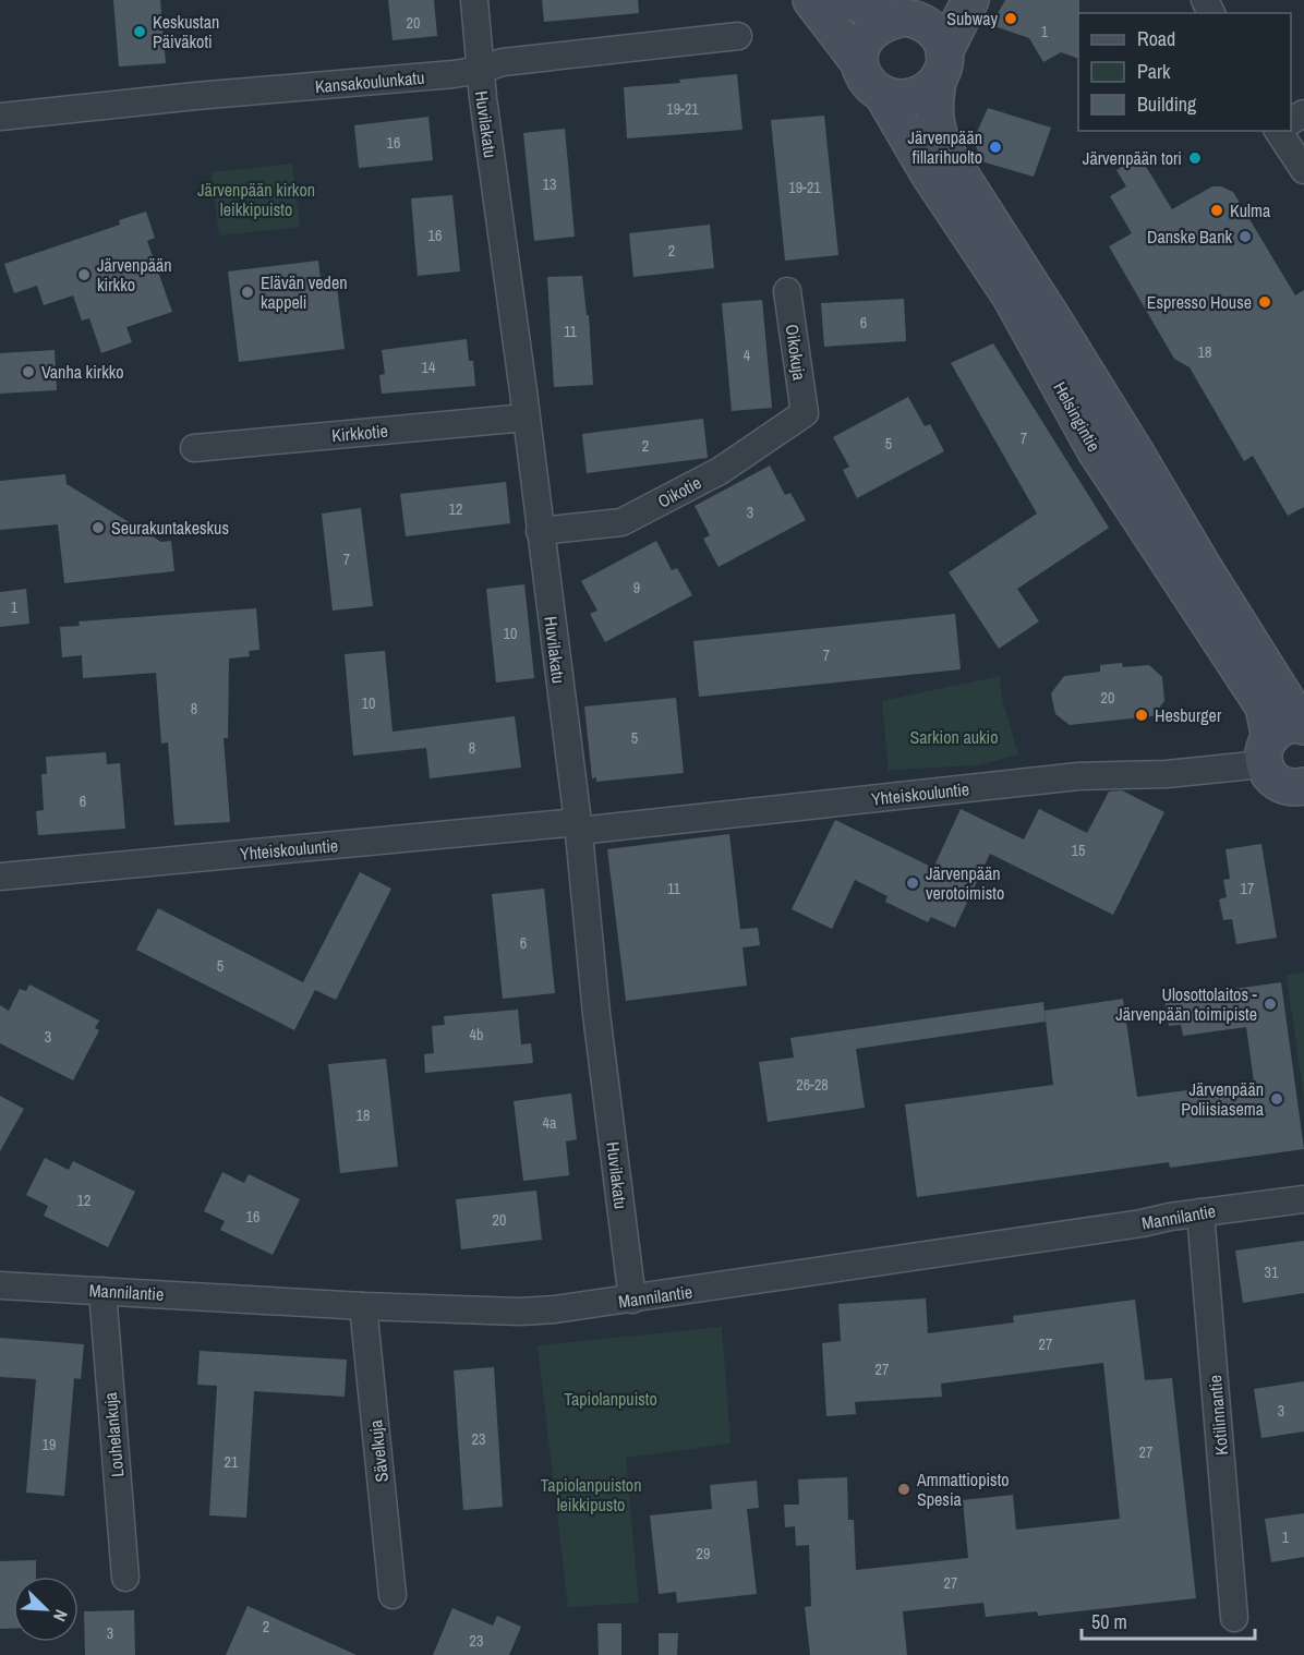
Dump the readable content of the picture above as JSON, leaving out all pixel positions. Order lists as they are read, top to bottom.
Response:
{
  "streets": {
    "main road": ["Helsingintie"],
    "street": [
      "Kansakoulunkatu",
      "Huvilakatu",
      "Oikokuja",
      "Kirkkotie",
      "Oikotie",
      "Yhteiskouluntie",
      "Mannilantie",
      "Kotilinnantie",
      "Louhelankuja",
      "Sävelkuja"
    ]
  },
  "crossings": [
    ["Kansakoulunkatu", "Huvilakatu"],
    ["Huvilakatu", "Kirkkotie"],
    ["Huvilakatu", "Oikotie"],
    ["Huvilakatu", "Yhteiskouluntie"],
    ["Huvilakatu", "Mannilantie"],
    ["Oikokuja", "Oikotie"],
    ["Helsingintie", "Yhteiskouluntie"],
    ["Mannilantie", "Kotilinnantie"],
    ["Mannilantie", "Louhelankuja"],
    ["Mannilantie", "Sävelkuja"]
  ],
  "parks": [
    "Järvenpään kirkon leikkipuisto",
    "Sarkion aukio",
    "Tapiolanpuisto",
    "Tapiolanpuiston leikkipusto"
  ],
  "places": [
    "Subway",
    "Keskustan Päiväkoti",
    "Järvenpään fillarihuolto",
    "Järvenpään tori",
    "Kulma",
    "Danske Bank",
    "Järvenpään kirkko",
    "Elävän veden kappeli",
    "Espresso House",
    "Vanha kirkko",
    "Seurakuntakeskus",
    "Hesburger",
    "Järvenpään verotoimisto",
    "Ulosottolaitos - Järvenpään toimipiste",
    "Järvenpään Poliisiasema",
    "Ammattiopisto Spesia"
  ],
  "house_numbers": [
    "20",
    "1",
    "19-21",
    "16",
    "13",
    "19-21",
    "16",
    "2",
    "6",
    "11",
    "18",
    "4",
    "14",
    "7",
    "5",
    "2",
    "12",
    "3",
    "7",
    "9",
    "1",
    "10",
    "7",
    "20",
    "10",
    "8",
    "5",
    "8",
    "6",
    "15",
    "11",
    "17",
    "6",
    "5",
    "4b",
    "3",
    "26-28",
    "18",
    "4a",
    "12",
    "16",
    "20",
    "31",
    "27",
    "27",
    "3",
    "23",
    "19",
    "27",
    "21",
    "1",
    "29",
    "27",
    "2",
    "3",
    "23"
  ],
  "legend": ["Road", "Park", "Building"],
  "scale_bar": "50 m",
  "north": "bottom right"
}
